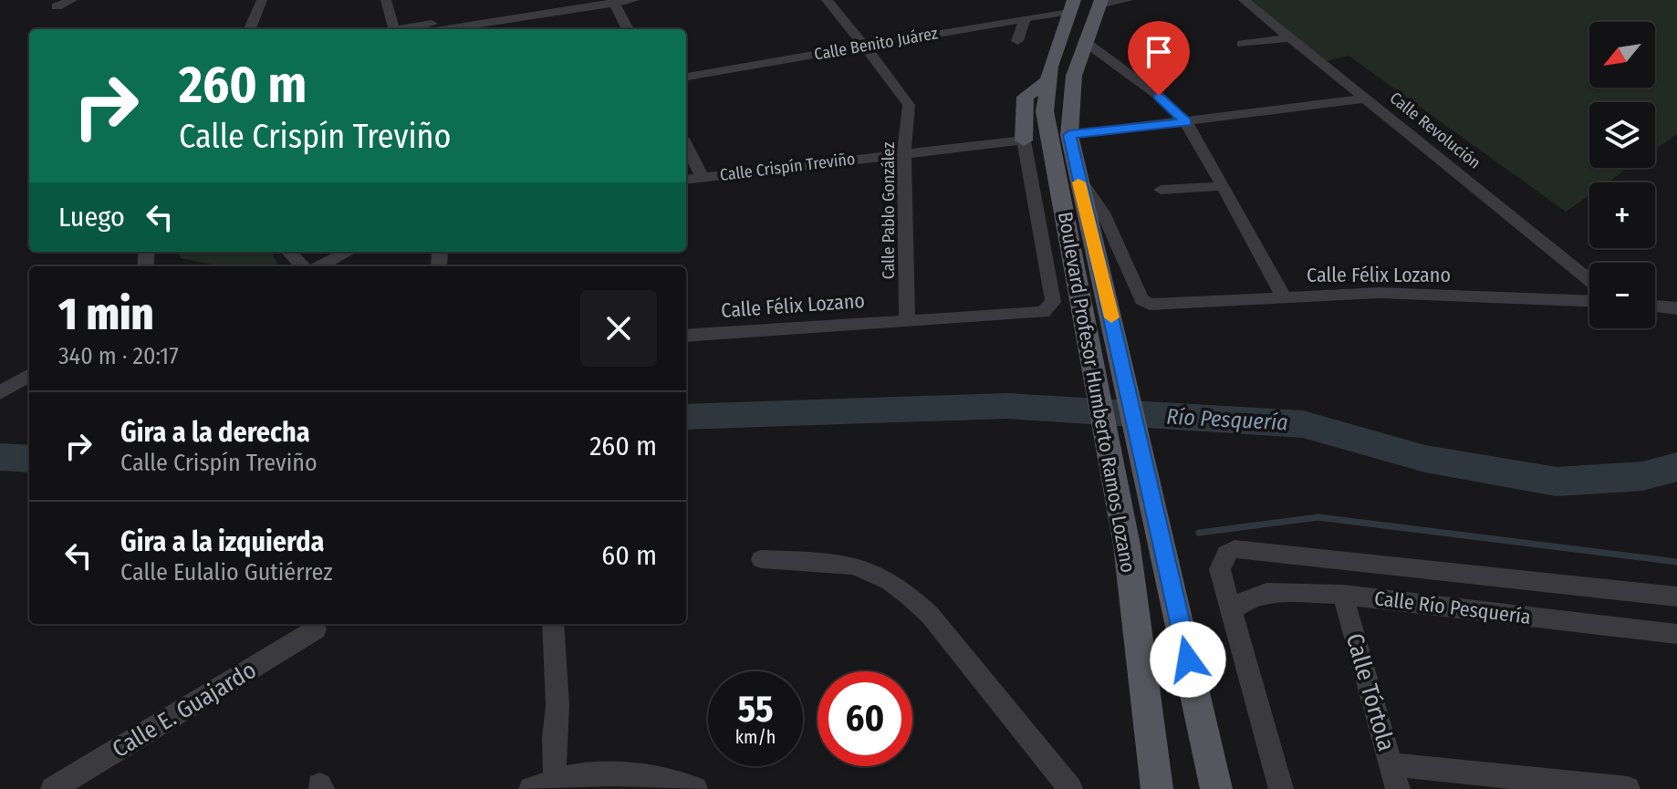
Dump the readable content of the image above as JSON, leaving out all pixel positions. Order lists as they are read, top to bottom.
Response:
{
  "streets": {
    "main road": ["Boulevard Profesor Humberto Ramos Lozano"],
    "street": [
      "Calle Benito Juárez",
      "Calle Revolución",
      "Calle Crispín Treviño",
      "Calle Pablo González",
      "Calle Félix Lozano",
      "Calle Río Pesquería",
      "Calle Tórtola",
      "Calle E. Guajardo"
    ]
  },
  "crossings": [
    ["Calle Benito Juárez", "Calle Pablo González"],
    ["Calle Benito Juárez", "Boulevard Profesor Humberto Ramos Lozano"],
    ["Calle Crispín Treviño", "Calle Pablo González"],
    ["Calle Crispín Treviño", "Calle Félix Lozano"],
    ["Calle Pablo González", "Calle Félix Lozano"],
    ["Calle Félix Lozano", "Boulevard Profesor Humberto Ramos Lozano"],
    ["Calle Río Pesquería", "Calle Tórtola"]
  ],
  "water": ["Río Pesquería"],
  "north": "bottom left",
  "page": {
    "map_buttons": ["+", "−"],
    "turn": ["260 m", "Calle Crispín Treviño"],
    "then": "Luego",
    "heading": ["1 min", "340 m · 20:17"],
    "list": [
      {
        "name": "Gira a la derecha",
        "note": "Calle Crispín Treviño",
        "value": "260 m"
      },
      {
        "name": "Gira a la izquierda",
        "note": "Calle Eulalio Gutiérrez",
        "value": "60 m"
      }
    ],
    "speed": "55 km/h",
    "limit": "60"
  }
}
